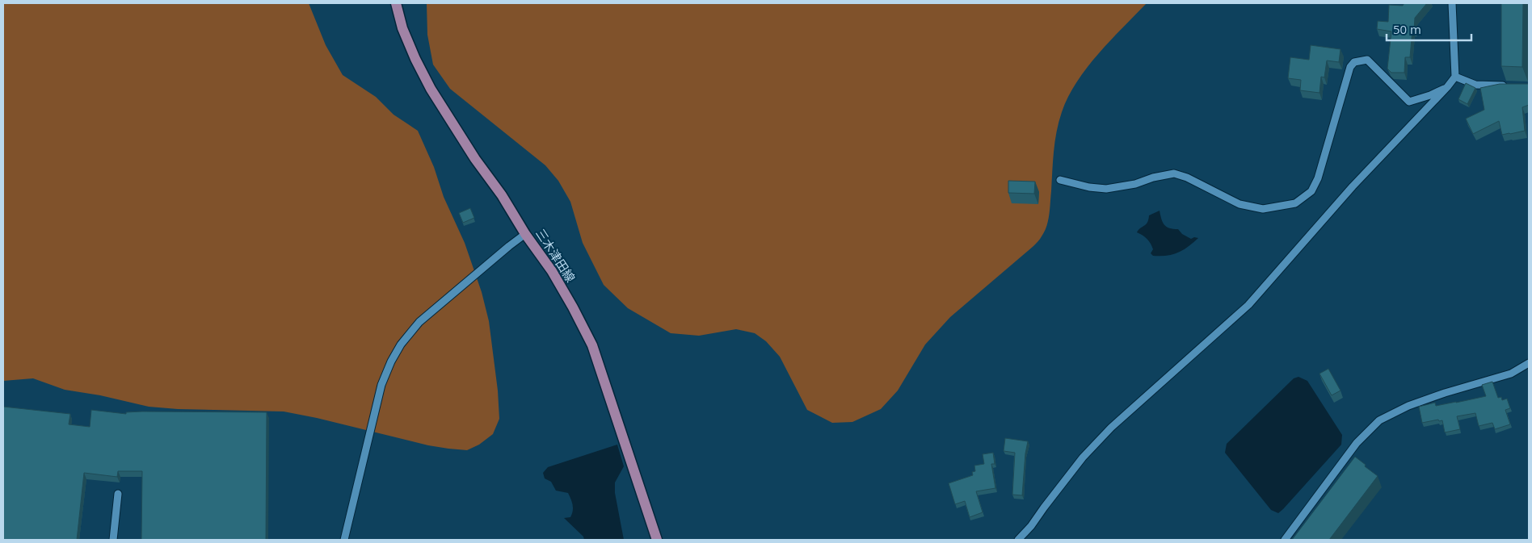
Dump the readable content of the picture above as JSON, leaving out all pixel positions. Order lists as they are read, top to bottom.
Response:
{
  "streets": {
    "main road": ["三木津田線"]
  },
  "scale_bar": "50 m"
}
